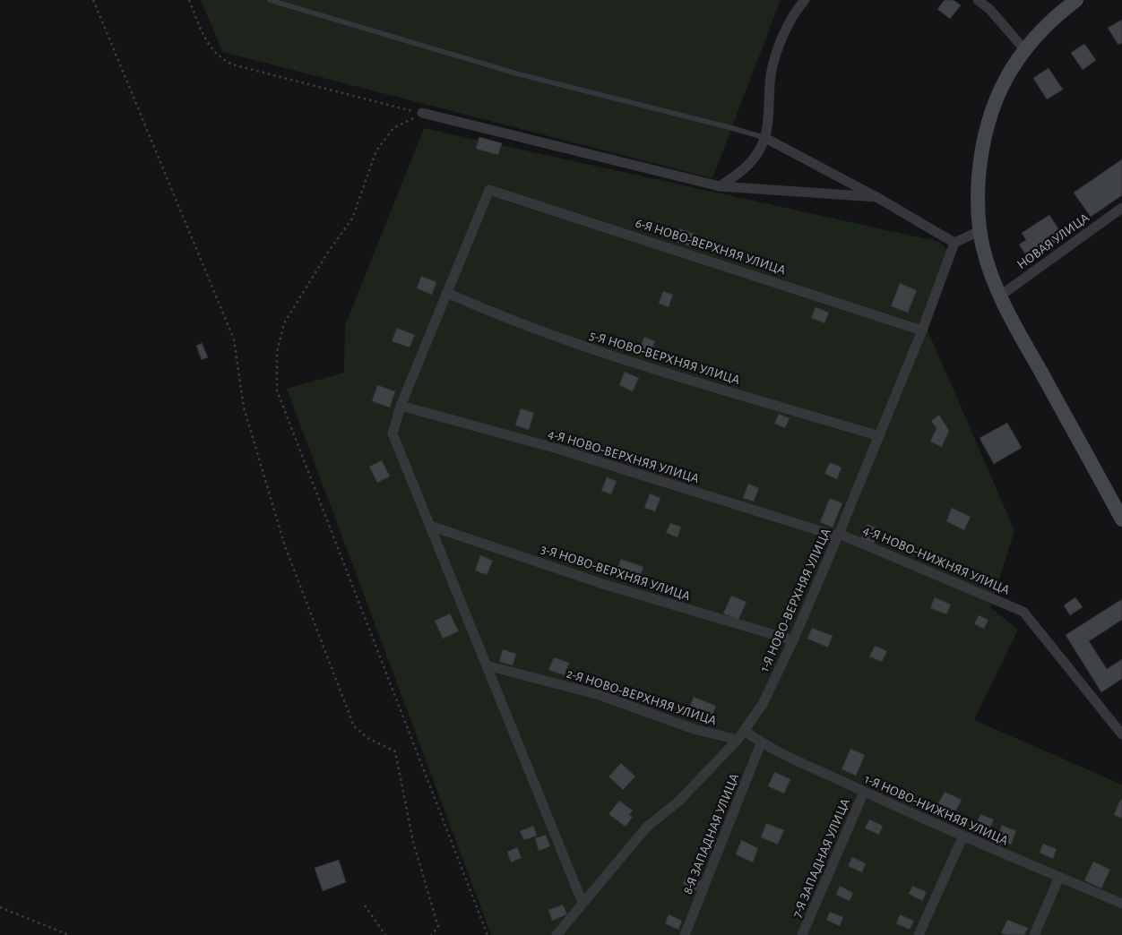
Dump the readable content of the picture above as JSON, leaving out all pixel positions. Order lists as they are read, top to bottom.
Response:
{
  "streets": {
    "street": [
      "НОВАЯ УЛИЦА",
      "6-Я НОВО-ВЕРХНЯЯ УЛИЦА",
      "5-Я НОВО-ВЕРХНЯЯ УЛИЦА",
      "4-Я НОВО-ВЕРХНЯЯ УЛИЦА",
      "4-Я НОВО-НИЖНЯЯ УЛИЦА",
      "3-Я НОВО-ВЕРХНЯЯ УЛИЦА",
      "1-Я НОВО-ВЕРХНЯЯ УЛИЦА",
      "2-Я НОВО-ВЕРХНЯЯ УЛИЦА",
      "1-Я НОВО-НИЖНЯЯ УЛИЦА",
      "8-Я ЗАПАДНАЯ УЛИЦА",
      "7-Я ЗАПАДНАЯ УЛИЦА"
    ]
  },
  "crossings": [
    ["6-Я НОВО-ВЕРХНЯЯ УЛИЦА", "5-Я НОВО-ВЕРХНЯЯ УЛИЦА"],
    ["6-Я НОВО-ВЕРХНЯЯ УЛИЦА", "1-Я НОВО-ВЕРХНЯЯ УЛИЦА"],
    ["5-Я НОВО-ВЕРХНЯЯ УЛИЦА", "1-Я НОВО-ВЕРХНЯЯ УЛИЦА"],
    ["4-Я НОВО-ВЕРХНЯЯ УЛИЦА", "4-Я НОВО-НИЖНЯЯ УЛИЦА"],
    ["4-Я НОВО-ВЕРХНЯЯ УЛИЦА", "1-Я НОВО-ВЕРХНЯЯ УЛИЦА"],
    ["4-Я НОВО-НИЖНЯЯ УЛИЦА", "1-Я НОВО-ВЕРХНЯЯ УЛИЦА"],
    ["3-Я НОВО-ВЕРХНЯЯ УЛИЦА", "1-Я НОВО-ВЕРХНЯЯ УЛИЦА"],
    ["1-Я НОВО-ВЕРХНЯЯ УЛИЦА", "2-Я НОВО-ВЕРХНЯЯ УЛИЦА"],
    ["1-Я НОВО-ВЕРХНЯЯ УЛИЦА", "1-Я НОВО-НИЖНЯЯ УЛИЦА"],
    ["1-Я НОВО-НИЖНЯЯ УЛИЦА", "8-Я ЗАПАДНАЯ УЛИЦА"],
    ["1-Я НОВО-НИЖНЯЯ УЛИЦА", "7-Я ЗАПАДНАЯ УЛИЦА"]
  ]
}
